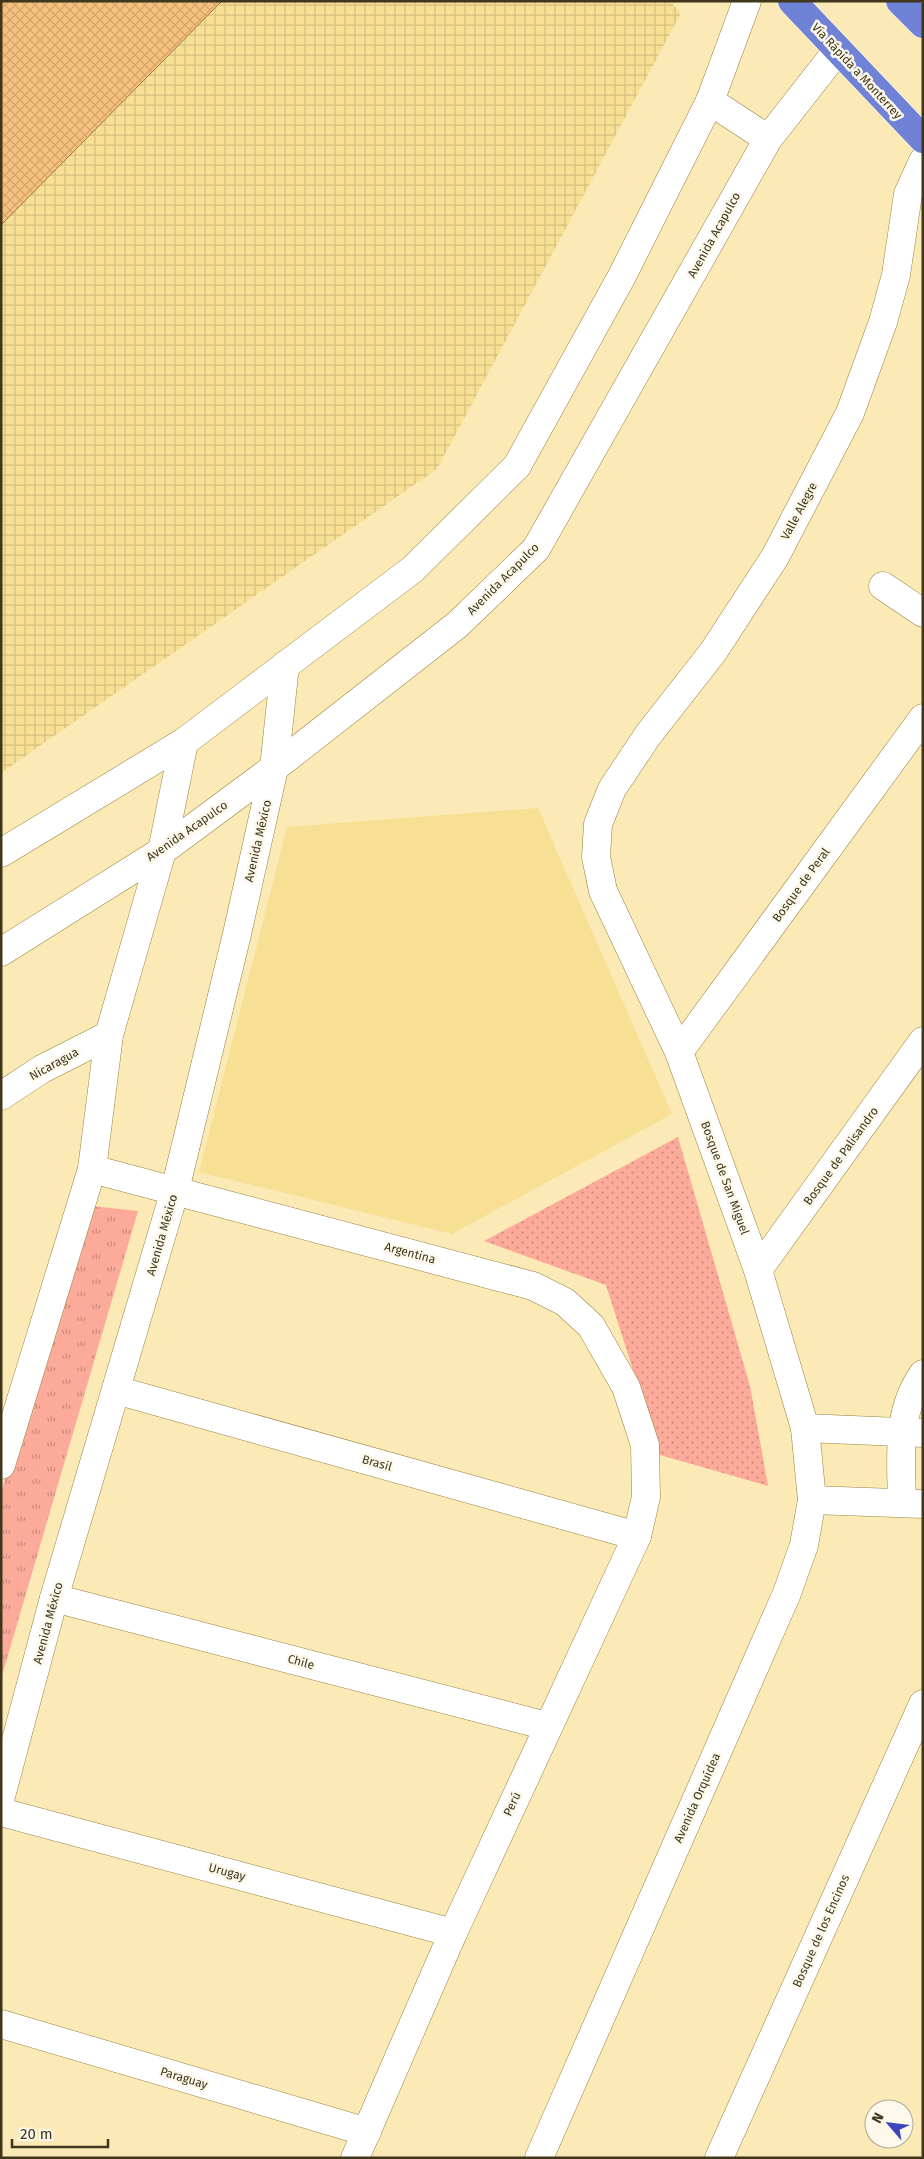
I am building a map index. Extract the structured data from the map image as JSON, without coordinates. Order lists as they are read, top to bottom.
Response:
{
  "streets": {
    "highway": ["Vía Rápida a Monterrey"],
    "street": [
      "Avenida Acapulco",
      "Valle Alegre",
      "Avenida México",
      "Bosque de Peral",
      "Nicaragua",
      "Bosque de Palisandro",
      "Bosque de San Miguel",
      "Argentina",
      "Brasil",
      "Chile",
      "Avenida Orquídea",
      "Perú",
      "Urugay",
      "Bosque de los Encinos",
      "Paraguay"
    ]
  },
  "crossings": [
    ["Vía Rápida a Monterrey", "Avenida Acapulco"],
    ["Avenida Acapulco", "Avenida México"],
    ["Valle Alegre", "Bosque de San Miguel"],
    ["Avenida México", "Argentina"],
    ["Avenida México", "Brasil"],
    ["Avenida México", "Chile"],
    ["Bosque de Peral", "Bosque de San Miguel"],
    ["Bosque de Palisandro", "Bosque de San Miguel"],
    ["Bosque de San Miguel", "Avenida Orquídea"],
    ["Argentina", "Perú"],
    ["Brasil", "Perú"],
    ["Chile", "Perú"],
    ["Perú", "Urugay"],
    ["Perú", "Paraguay"]
  ],
  "scale_bar": "20 m",
  "north": "top left"
}
